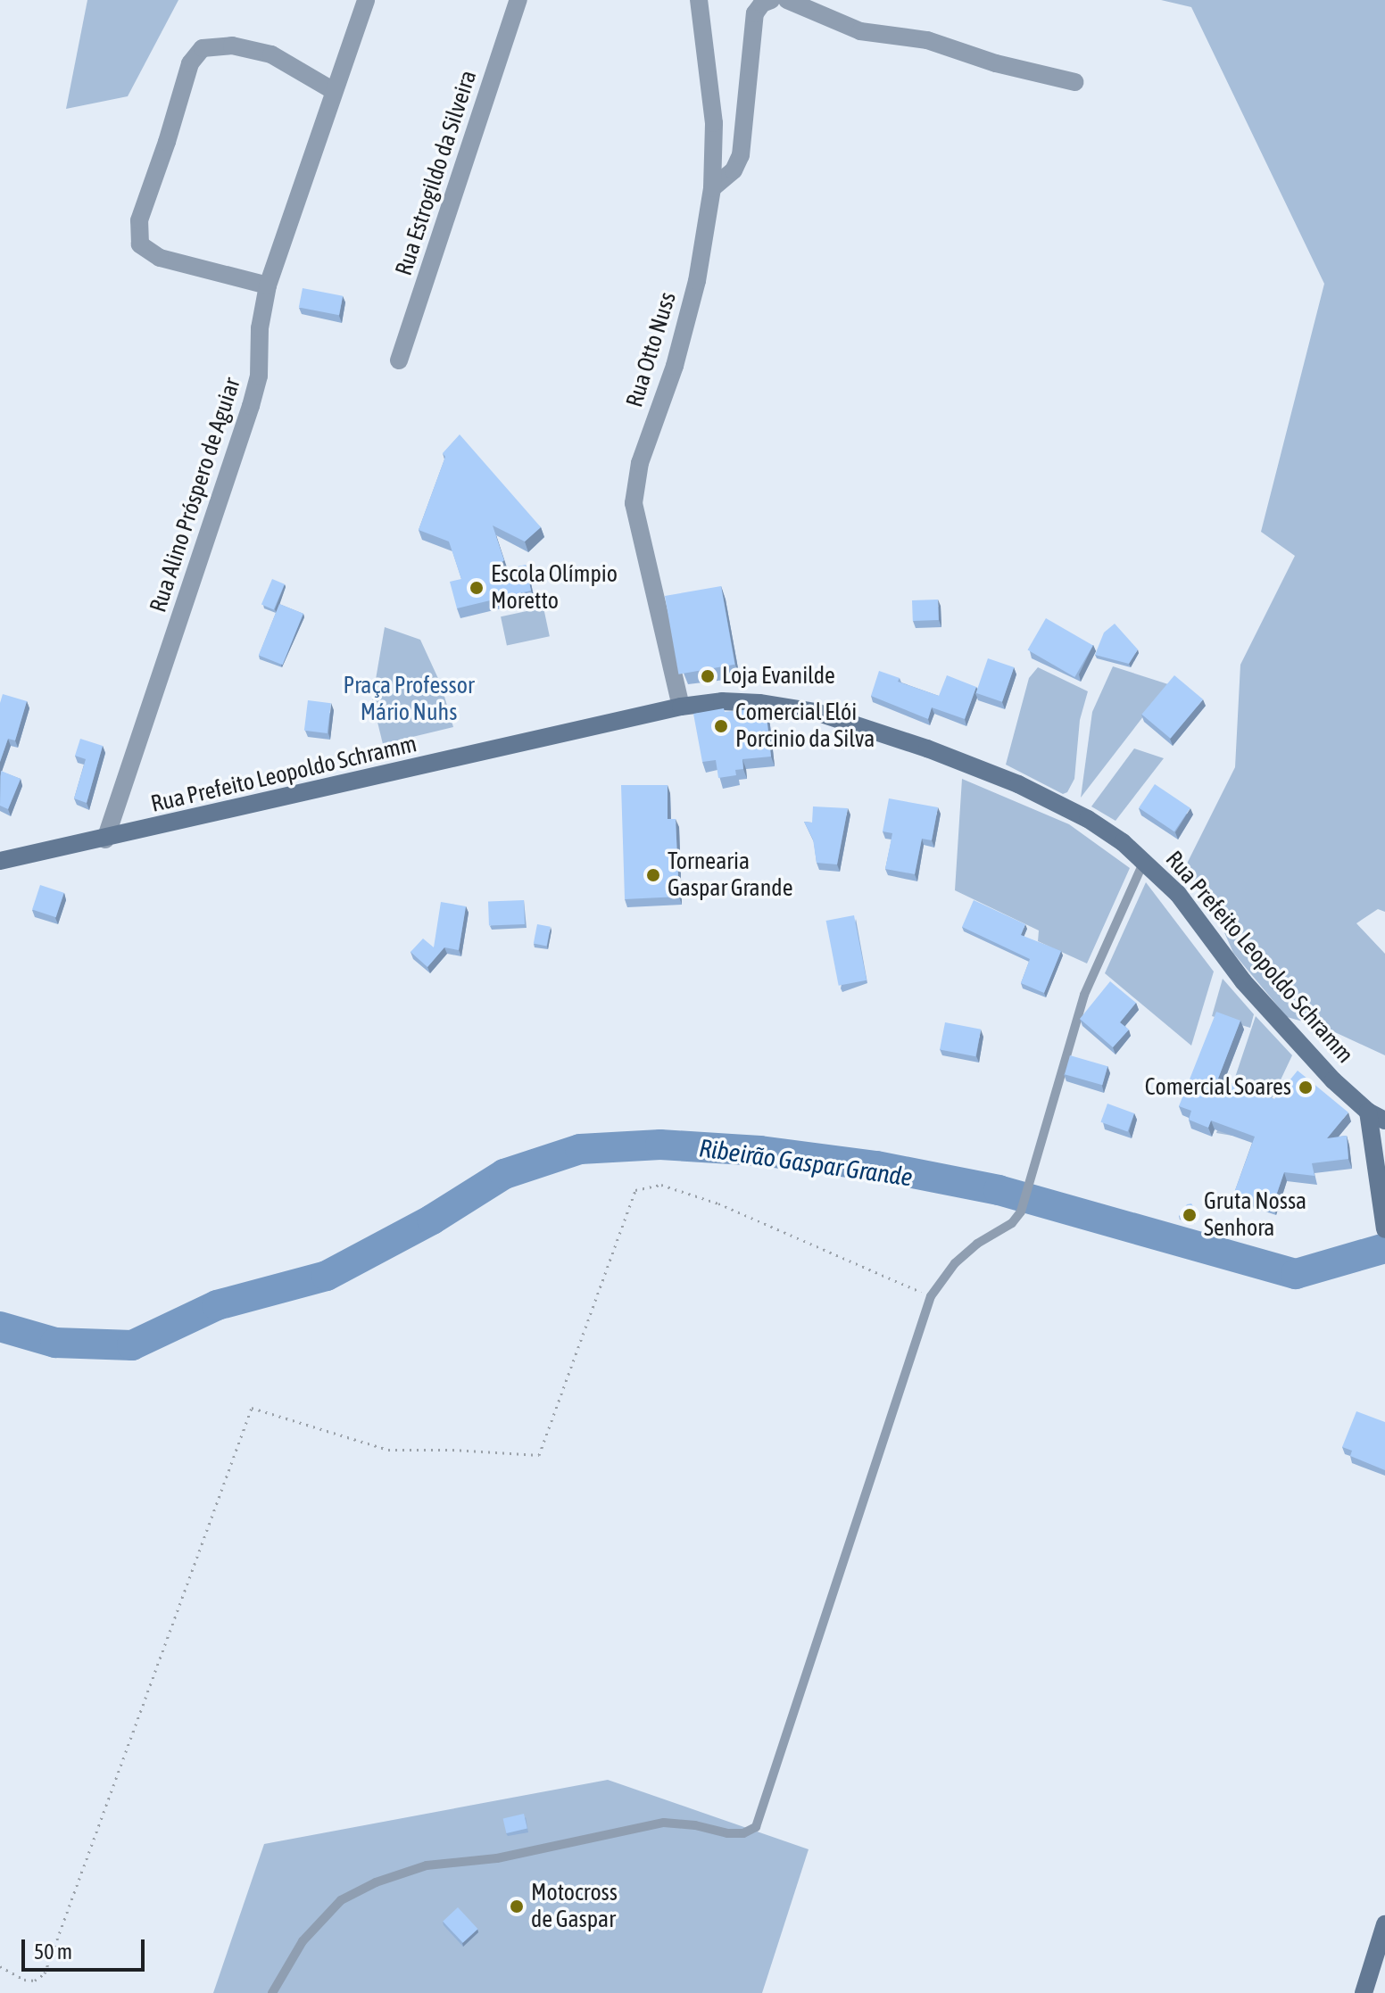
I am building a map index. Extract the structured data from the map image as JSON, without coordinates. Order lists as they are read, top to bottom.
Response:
{
  "streets": {
    "street": [
      "Rua Estrogildo da Silveira",
      "Rua Otto Nuss",
      "Rua Alino Próspero de Aguiar",
      "Rua Prefeito Leopoldo Schramm"
    ]
  },
  "crossings": [
    ["Rua Otto Nuss", "Rua Prefeito Leopoldo Schramm"],
    ["Rua Alino Próspero de Aguiar", "Rua Prefeito Leopoldo Schramm"]
  ],
  "water": ["Ribeirão Gaspar Grande"],
  "parks": ["Praça Professor Mário Nuhs"],
  "places": [
    "Escola Olímpio Moretto",
    "Loja Evanilde",
    "Comercial Elói Porcinio da Silva",
    "Tornearia Gaspar Grande",
    "Comercial Soares",
    "Gruta Nossa Senhora",
    "Motocross de Gaspar"
  ],
  "scale_bar": "50 m"
}
